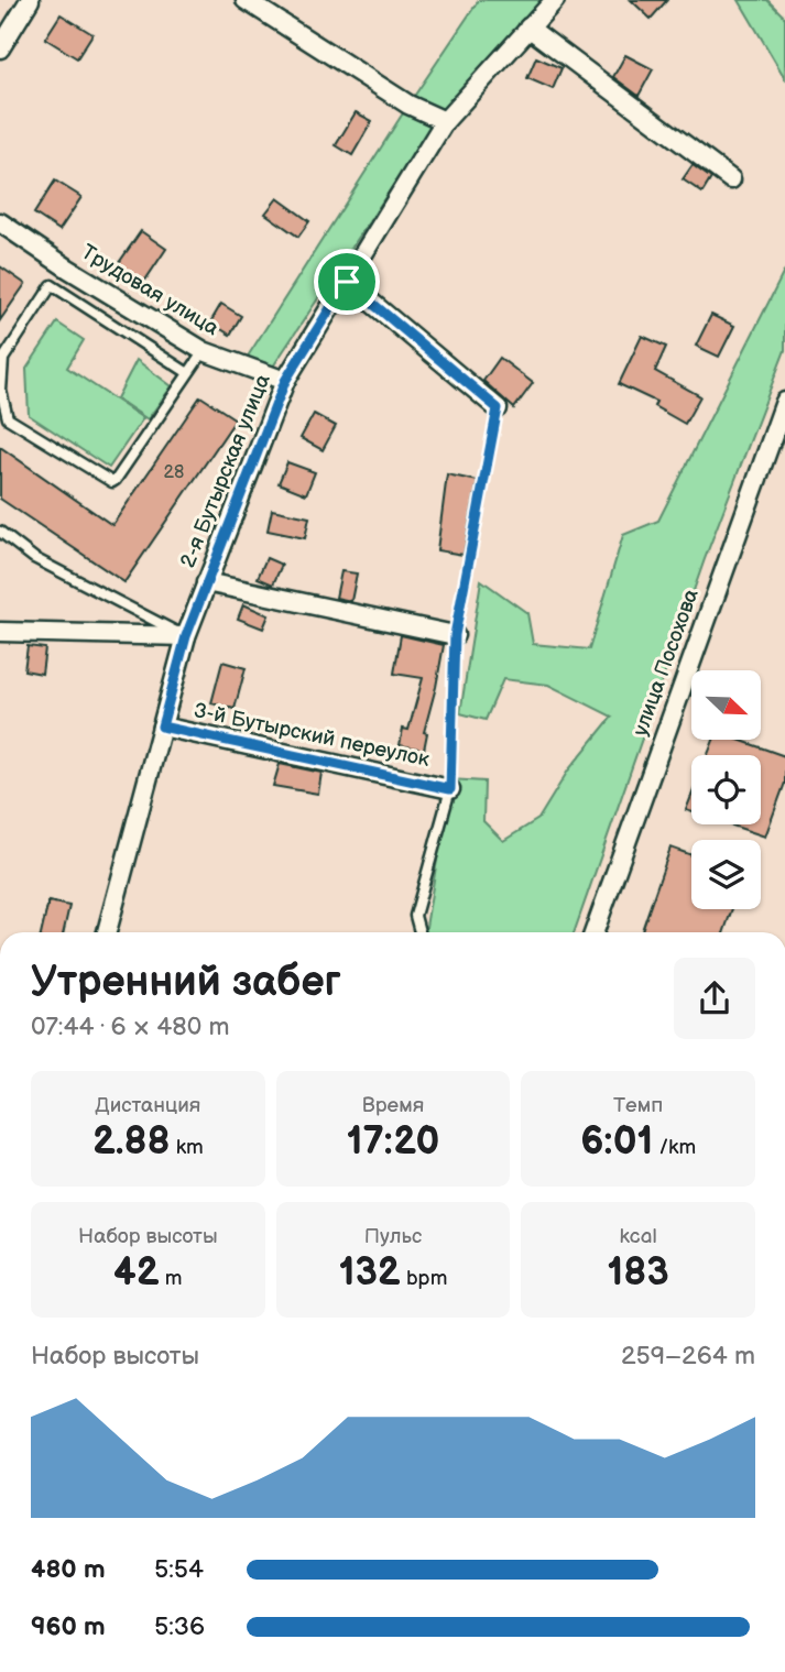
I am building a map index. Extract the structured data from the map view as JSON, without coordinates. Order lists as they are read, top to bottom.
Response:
{
  "streets": {
    "street": [
      "Трудовая улица",
      "2-я Бутырская улица",
      "улица Посохова",
      "3-й Бутырский переулок"
    ]
  },
  "crossings": [
    ["Трудовая улица", "2-я Бутырская улица"],
    ["2-я Бутырская улица", "3-й Бутырский переулок"]
  ],
  "house_numbers": ["28"],
  "north": "bottom right",
  "page": {
    "heading": ["Утренний забег", "07:44 · 6 × 480 m"],
    "stats": [
      ["Дистанция", "2.88 km"],
      ["Время", "17:20"],
      ["Темп", "6:01 /km"],
      ["Набор высоты", "42 m"],
      ["Пульс", "132 bpm"],
      ["kcal", "183"]
    ],
    "chart": ["Набор высоты", "259–264 m"],
    "list": [
      {
        "name": "480 m",
        "note": "5:54"
      },
      {
        "name": "960 m",
        "note": "5:36"
      }
    ]
  }
}
